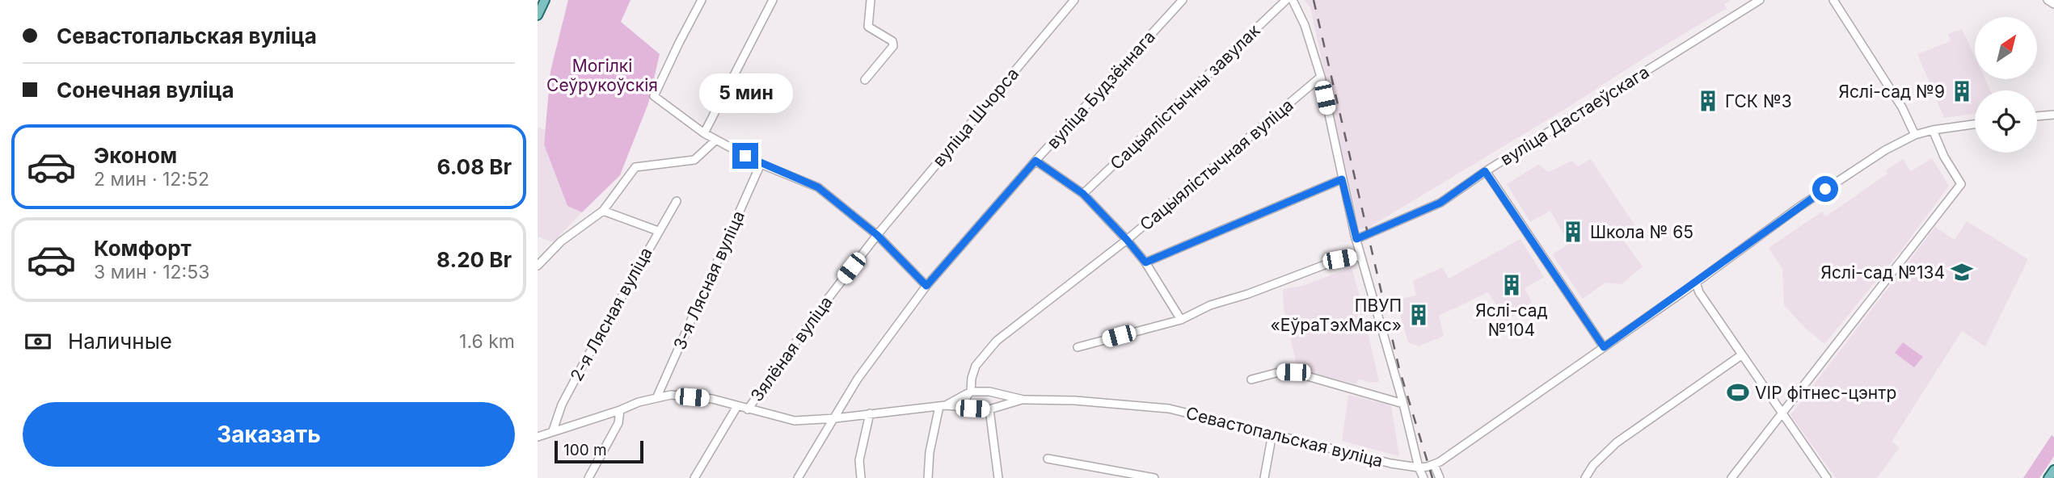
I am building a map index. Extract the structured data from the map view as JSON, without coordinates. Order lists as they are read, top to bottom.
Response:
{
  "streets": {
    "street": [
      "вуліца Будзённага",
      "Сацыялістычны завулак",
      "вуліца Дастаеўскага",
      "вуліца Шчорса",
      "Сацыялістычная вуліца",
      "3-я Лясная вуліца",
      "2-я Лясная вуліца",
      "Зялёная вуліца",
      "Севастопальская вуліца"
    ]
  },
  "crossings": [
    ["вуліца Будзённага", "Севастопальская вуліца"],
    ["вуліца Шчорса", "Зялёная вуліца"],
    ["Сацыялістычная вуліца", "Севастопальская вуліца"],
    ["3-я Лясная вуліца", "Севастопальская вуліца"],
    ["2-я Лясная вуліца", "Севастопальская вуліца"],
    ["Зялёная вуліца", "Севастопальская вуліца"]
  ],
  "parks": ["Могілкі Сеўрукоўскія"],
  "places": {
    "building": [
      "Яслі-сад №9",
      "ГСК №3",
      "Школа № 65",
      "Яслі-сад №104",
      "ПВУП «ЕўраТэхМакс»"
    ],
    "school or university": ["Яслі-сад №134"],
    "sports": ["VIP фітнес-цэнтр"]
  },
  "scale_bar": "100 m",
  "north": "top right",
  "page": {
    "banner": ["Севастопальская вуліца", "Сонечная вуліца"],
    "bubble": "5 мин",
    "list": [
      {
        "name": "Эконом",
        "note": "2 мин · 12:52",
        "value": "6.08 Br"
      },
      {
        "name": "Комфорт",
        "note": "3 мин · 12:53",
        "value": "8.20 Br"
      }
    ],
    "pay": ["Наличные", "1.6 km"],
    "buttons": "Заказать",
    "scale": "100 m"
  }
}
